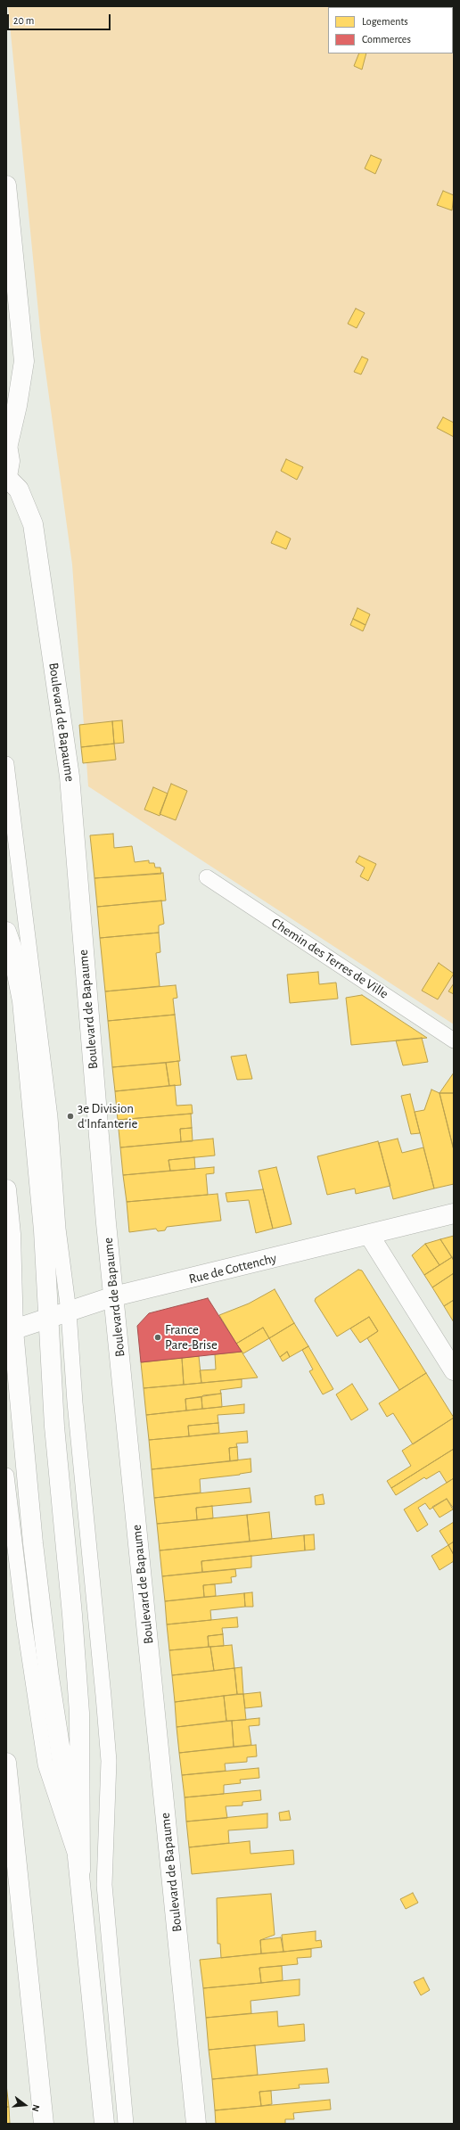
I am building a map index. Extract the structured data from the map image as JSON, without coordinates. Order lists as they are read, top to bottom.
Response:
{
  "streets": {
    "street": ["Boulevard de Bapaume", "Rue de Cottenchy"],
    "lane": ["Chemin des Terres de Ville"]
  },
  "crossings": [
    ["Boulevard de Bapaume", "Rue de Cottenchy"]
  ],
  "places": ["3e Division d'Infanterie", "France Pare-Brise"],
  "legend": ["Logements", "Commerces"],
  "scale_bar": "20 m",
  "north": "right"
}
